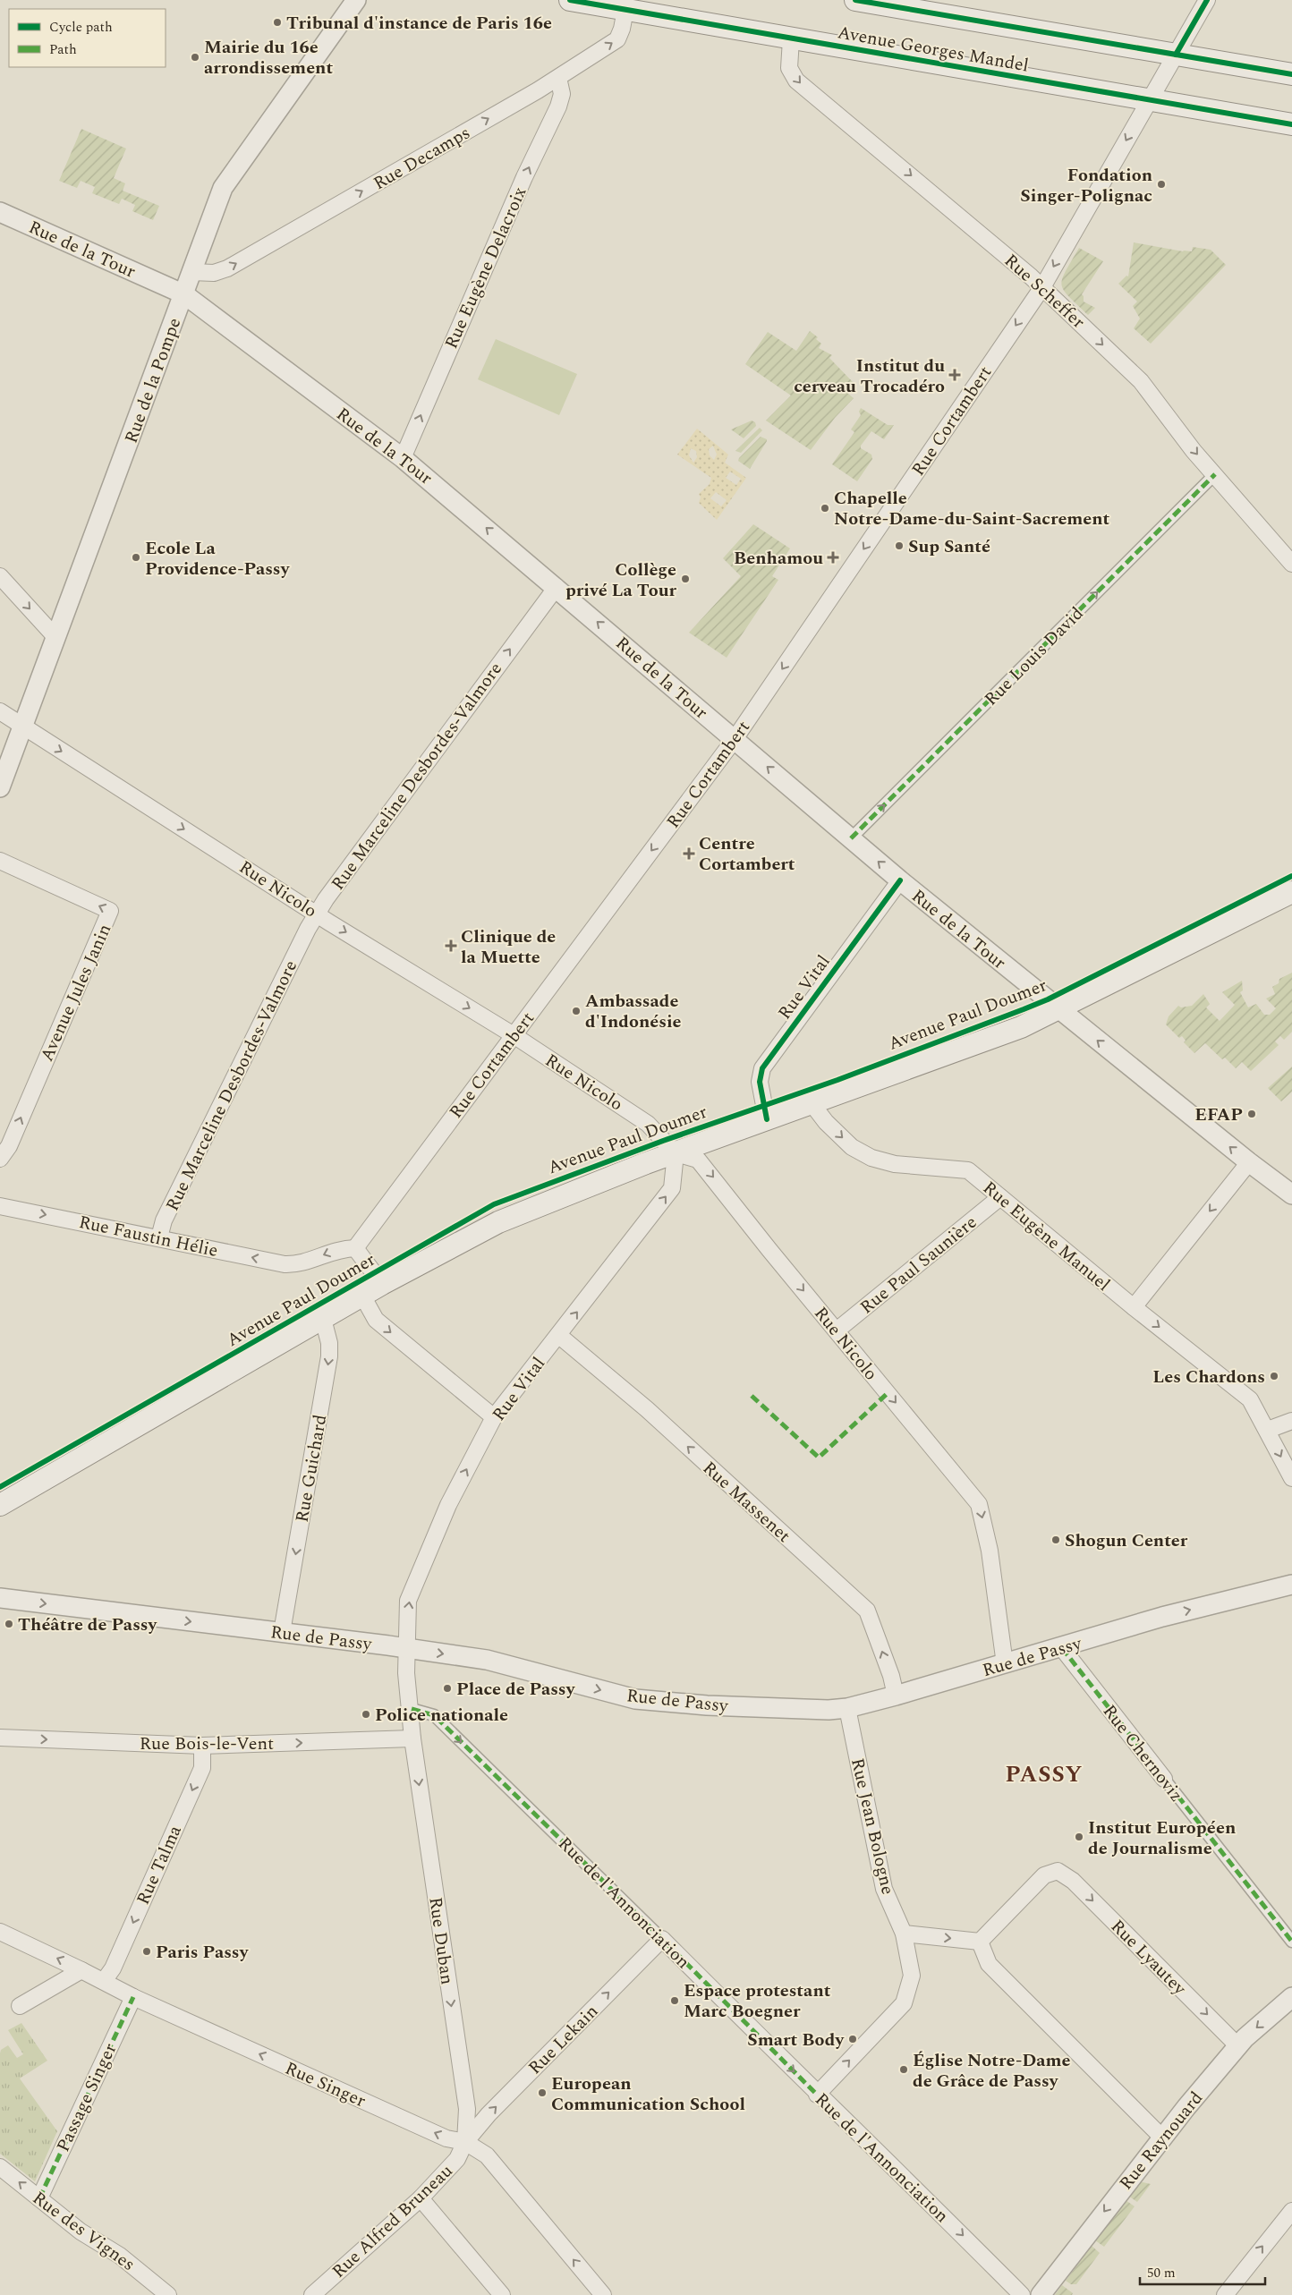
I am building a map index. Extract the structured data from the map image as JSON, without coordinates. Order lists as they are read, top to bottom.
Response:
{
  "streets": {
    "main road": ["Avenue Georges Mandel", "Avenue Paul Doumer"],
    "street": [
      "Rue Decamps",
      "Rue de la Tour",
      "Rue Eugène Delacroix",
      "Rue Scheffer",
      "Rue de la Pompe",
      "Rue Cortambert",
      "Rue Louis David",
      "Rue Marceline Desbordes-Valmore",
      "Rue Nicolo",
      "Rue Vital",
      "Avenue Jules Janin",
      "Rue Faustin Hélie",
      "Rue Eugène Manuel",
      "Rue Paul Saunière",
      "Rue Guichard",
      "Rue Massenet",
      "Rue de Passy",
      "Rue Bois-le-Vent",
      "Rue Chernoviz",
      "Rue Jean Bologne",
      "Rue Talma",
      "Rue de l'Annonciation",
      "Rue Duban",
      "Rue Lyautey",
      "Rue Lekain",
      "Rue Singer",
      "Passage Singer",
      "Rue Raynouard",
      "Rue Alfred Bruneau",
      "Rue des Vignes"
    ]
  },
  "crossings": [
    ["Avenue Georges Mandel", "Rue Decamps"],
    ["Avenue Georges Mandel", "Rue Scheffer"],
    ["Avenue Georges Mandel", "Rue Cortambert"],
    ["Rue Decamps", "Rue Eugène Delacroix"],
    ["Rue Decamps", "Rue de la Pompe"],
    ["Rue de la Tour", "Rue Eugène Delacroix"],
    ["Rue de la Tour", "Rue de la Pompe"],
    ["Rue de la Tour", "Rue Cortambert"],
    ["Rue de la Tour", "Rue Louis David"],
    ["Rue de la Tour", "Rue Marceline Desbordes-Valmore"],
    ["Rue de la Tour", "Rue Vital"],
    ["Rue de la Tour", "Avenue Paul Doumer"],
    ["Rue Scheffer", "Rue Cortambert"],
    ["Rue Scheffer", "Rue Louis David"],
    ["Rue de la Pompe", "Rue Nicolo"],
    ["Rue Cortambert", "Rue Nicolo"],
    ["Rue Cortambert", "Rue Faustin Hélie"],
    ["Rue Marceline Desbordes-Valmore", "Rue Nicolo"],
    ["Rue Marceline Desbordes-Valmore", "Rue Faustin Hélie"],
    ["Rue Nicolo", "Rue Vital"],
    ["Rue Nicolo", "Avenue Paul Doumer"],
    ["Rue Nicolo", "Rue Paul Saunière"],
    ["Rue Nicolo", "Rue de Passy"],
    ["Rue Vital", "Avenue Paul Doumer"],
    ["Rue Vital", "Rue Massenet"],
    ["Rue Vital", "Rue de Passy"],
    ["Avenue Paul Doumer", "Rue Eugène Manuel"],
    ["Avenue Paul Doumer", "Rue Guichard"],
    ["Rue Eugène Manuel", "Rue Paul Saunière"],
    ["Rue Guichard", "Rue de Passy"],
    ["Rue Massenet", "Rue de Passy"],
    ["Rue de Passy", "Rue Chernoviz"],
    ["Rue de Passy", "Rue Jean Bologne"],
    ["Rue Bois-le-Vent", "Rue Talma"],
    ["Rue Bois-le-Vent", "Rue Duban"],
    ["Rue Jean Bologne", "Rue de l'Annonciation"],
    ["Rue Talma", "Rue Singer"],
    ["Rue de l'Annonciation", "Rue Lekain"],
    ["Rue Duban", "Rue Lekain"],
    ["Rue Duban", "Rue Singer"],
    ["Rue Duban", "Rue Alfred Bruneau"],
    ["Rue Lyautey", "Rue Raynouard"],
    ["Rue Lekain", "Rue Singer"],
    ["Rue Lekain", "Rue Alfred Bruneau"],
    ["Rue Singer", "Passage Singer"],
    ["Rue Singer", "Rue Alfred Bruneau"],
    ["Passage Singer", "Rue des Vignes"]
  ],
  "one_way": [
    "Rue Decamps",
    "Rue de la Tour",
    "Rue Eugène Delacroix",
    "Rue Scheffer",
    "Rue Cortambert",
    "Rue Louis David",
    "Rue Marceline Desbordes-Valmore",
    "Rue Nicolo",
    "Rue Vital",
    "Rue Eugène Manuel",
    "Rue Guichard",
    "Rue Massenet",
    "Rue de Passy",
    "Rue Bois-le-Vent",
    "Rue Jean Bologne",
    "Rue Talma",
    "Rue de l'Annonciation",
    "Rue Duban",
    "Rue Lekain",
    "Rue Singer"
  ],
  "districts": ["PASSY"],
  "places": {
    "other": [
      "Tribunal d'instance de Paris 16e",
      "Mairie du 16e arrondissement",
      "Fondation Singer-Polignac",
      "Chapelle Notre-Dame-du-Saint-Sacrement",
      "Sup Santé",
      "Ecole La Providence-Passy",
      "Collège privé La Tour",
      "Ambassade d'Indonésie",
      "EFAP",
      "Les Chardons",
      "Shogun Center",
      "Théâtre de Passy",
      "Place de Passy",
      "Police nationale",
      "Institut Européen de Journalisme",
      "Paris Passy",
      "Espace protestant Marc Boegner",
      "Smart Body",
      "Église Notre-Dame de Grâce de Passy",
      "European Communication School"
    ],
    "health": [
      "Institut du cerveau Trocadéro",
      "Benhamou",
      "Centre Cortambert",
      "Clinique de la Muette"
    ]
  },
  "legend": ["Cycle path", "Path"],
  "scale_bar": "50 m"
}
